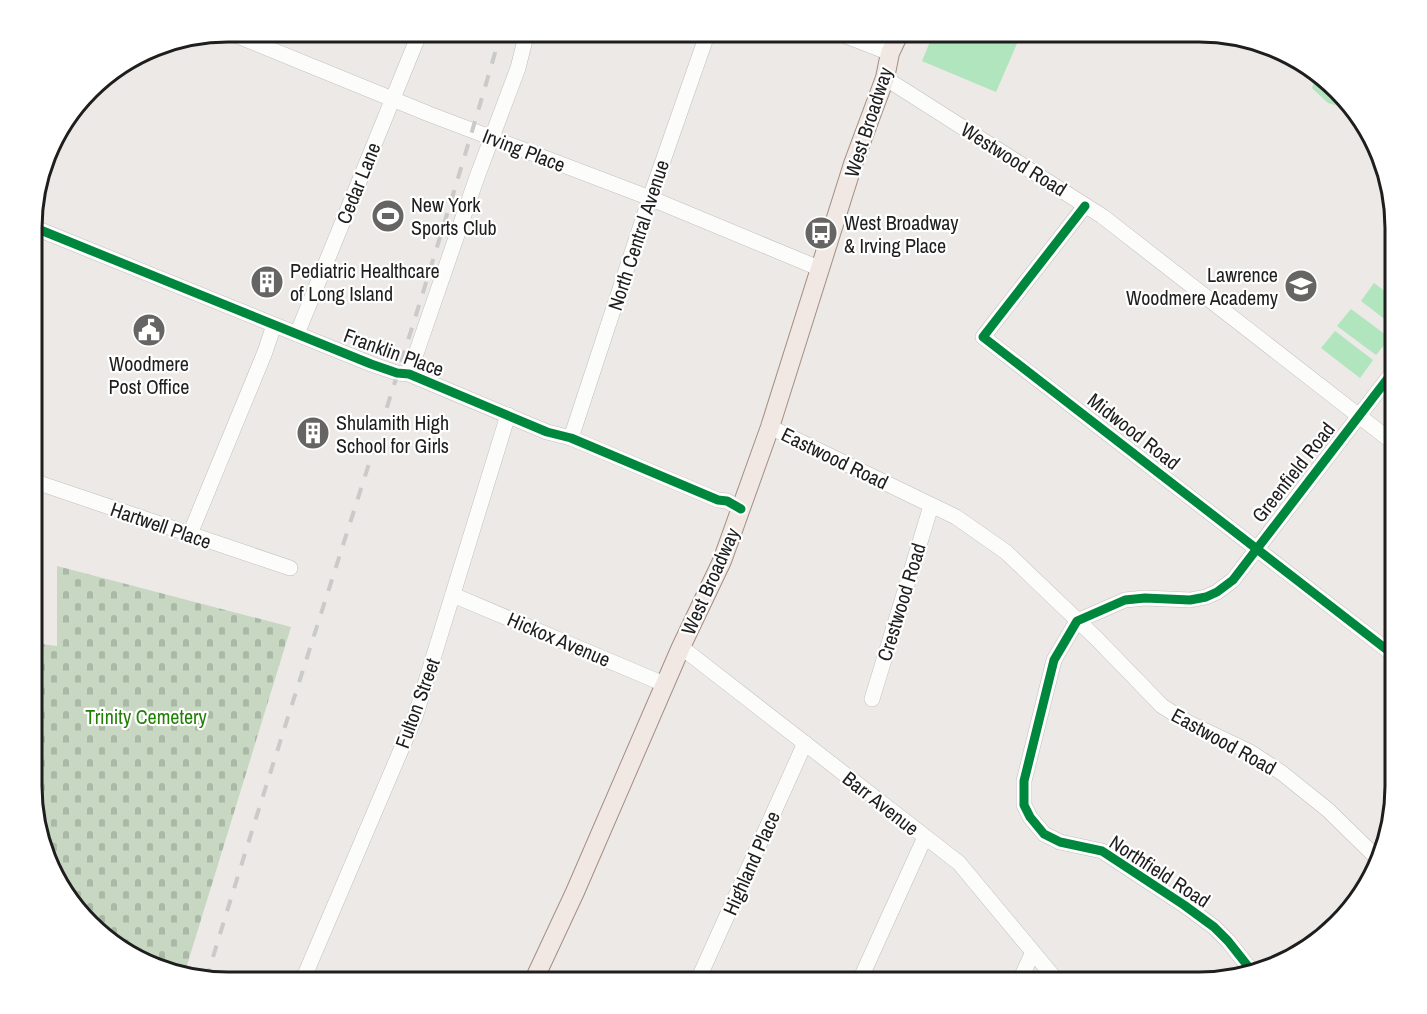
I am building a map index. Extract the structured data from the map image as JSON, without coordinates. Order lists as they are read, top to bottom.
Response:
{
  "streets": {
    "main road": ["West Broadway"],
    "street": [
      "Irving Place",
      "Westwood Road",
      "Cedar Lane",
      "North Central Avenue",
      "Franklin Place",
      "Midwood Road",
      "Eastwood Road",
      "Greenfield Road",
      "Hartwell Place",
      "Crestwood Road",
      "Hickox Avenue",
      "Fulton Street",
      "Barr Avenue",
      "Highland Place",
      "Northfield Road"
    ]
  },
  "crossings": [
    ["West Broadway", "Irving Place"],
    ["West Broadway", "Westwood Road"],
    ["West Broadway", "Franklin Place"],
    ["West Broadway", "Eastwood Road"],
    ["West Broadway", "Hickox Avenue"],
    ["West Broadway", "Barr Avenue"],
    ["Irving Place", "Cedar Lane"],
    ["Irving Place", "North Central Avenue"],
    ["Westwood Road", "Midwood Road"],
    ["Westwood Road", "Greenfield Road"],
    ["Cedar Lane", "Franklin Place"],
    ["North Central Avenue", "Franklin Place"],
    ["Franklin Place", "Fulton Street"],
    ["Midwood Road", "Greenfield Road"],
    ["Eastwood Road", "Greenfield Road"],
    ["Eastwood Road", "Crestwood Road"],
    ["Eastwood Road", "Northfield Road"],
    ["Greenfield Road", "Northfield Road"],
    ["Hickox Avenue", "Fulton Street"],
    ["Barr Avenue", "Highland Place"]
  ],
  "parks": ["Trinity Cemetery"],
  "places": {
    "sports": ["New York Sports Club"],
    "bus stop": ["West Broadway & Irving Place"],
    "building": ["Pediatric Healthcare of Long Island", "Shulamith High School for Girls"],
    "school or university": ["Lawrence Woodmere Academy"],
    "public building": ["Woodmere Post Office"]
  }
}
